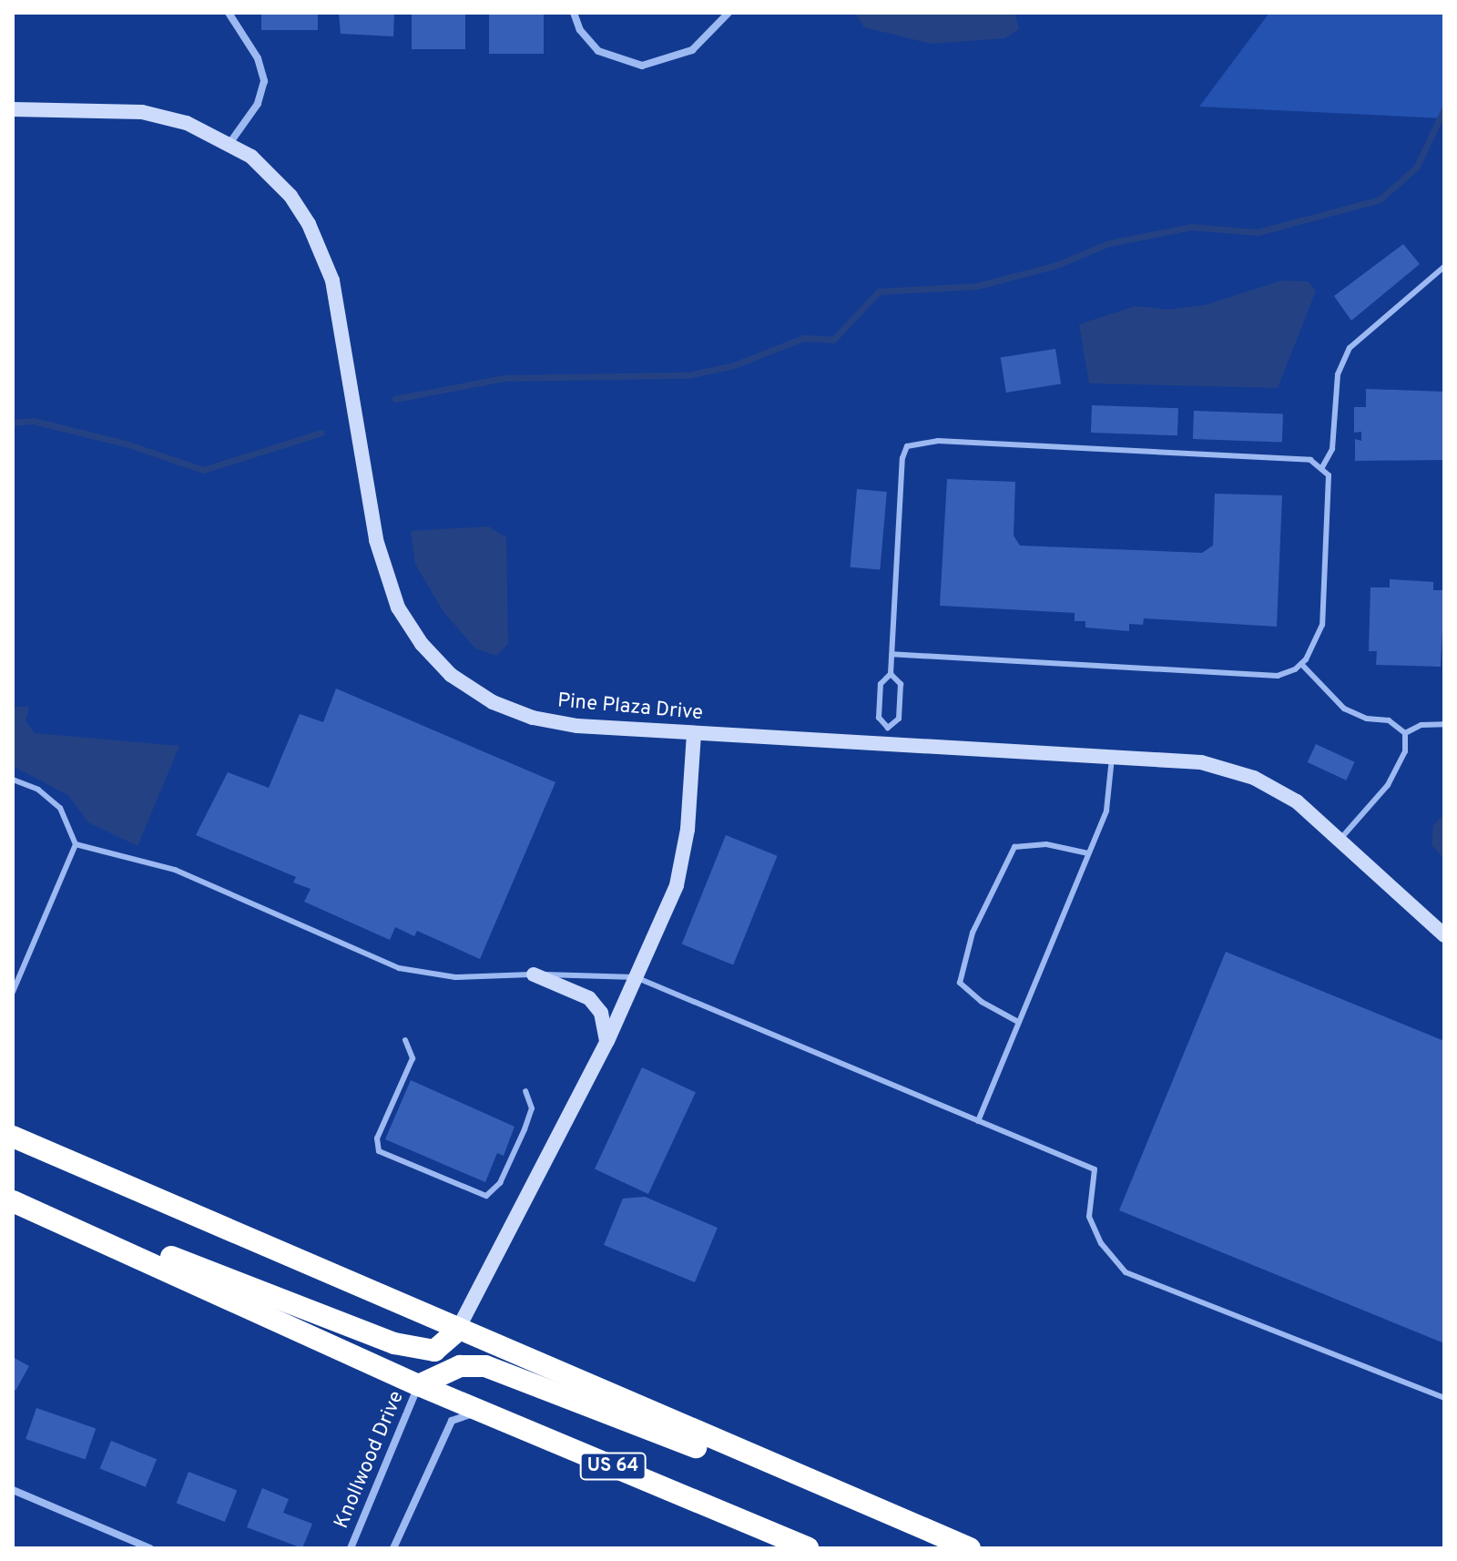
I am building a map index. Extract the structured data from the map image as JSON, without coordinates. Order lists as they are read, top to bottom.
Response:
{
  "streets": {
    "highway": ["US 64"],
    "street": ["Pine Plaza Drive", "Knollwood Drive"]
  },
  "crossings": [
    ["Knollwood Drive", "US 64"]
  ]
}
